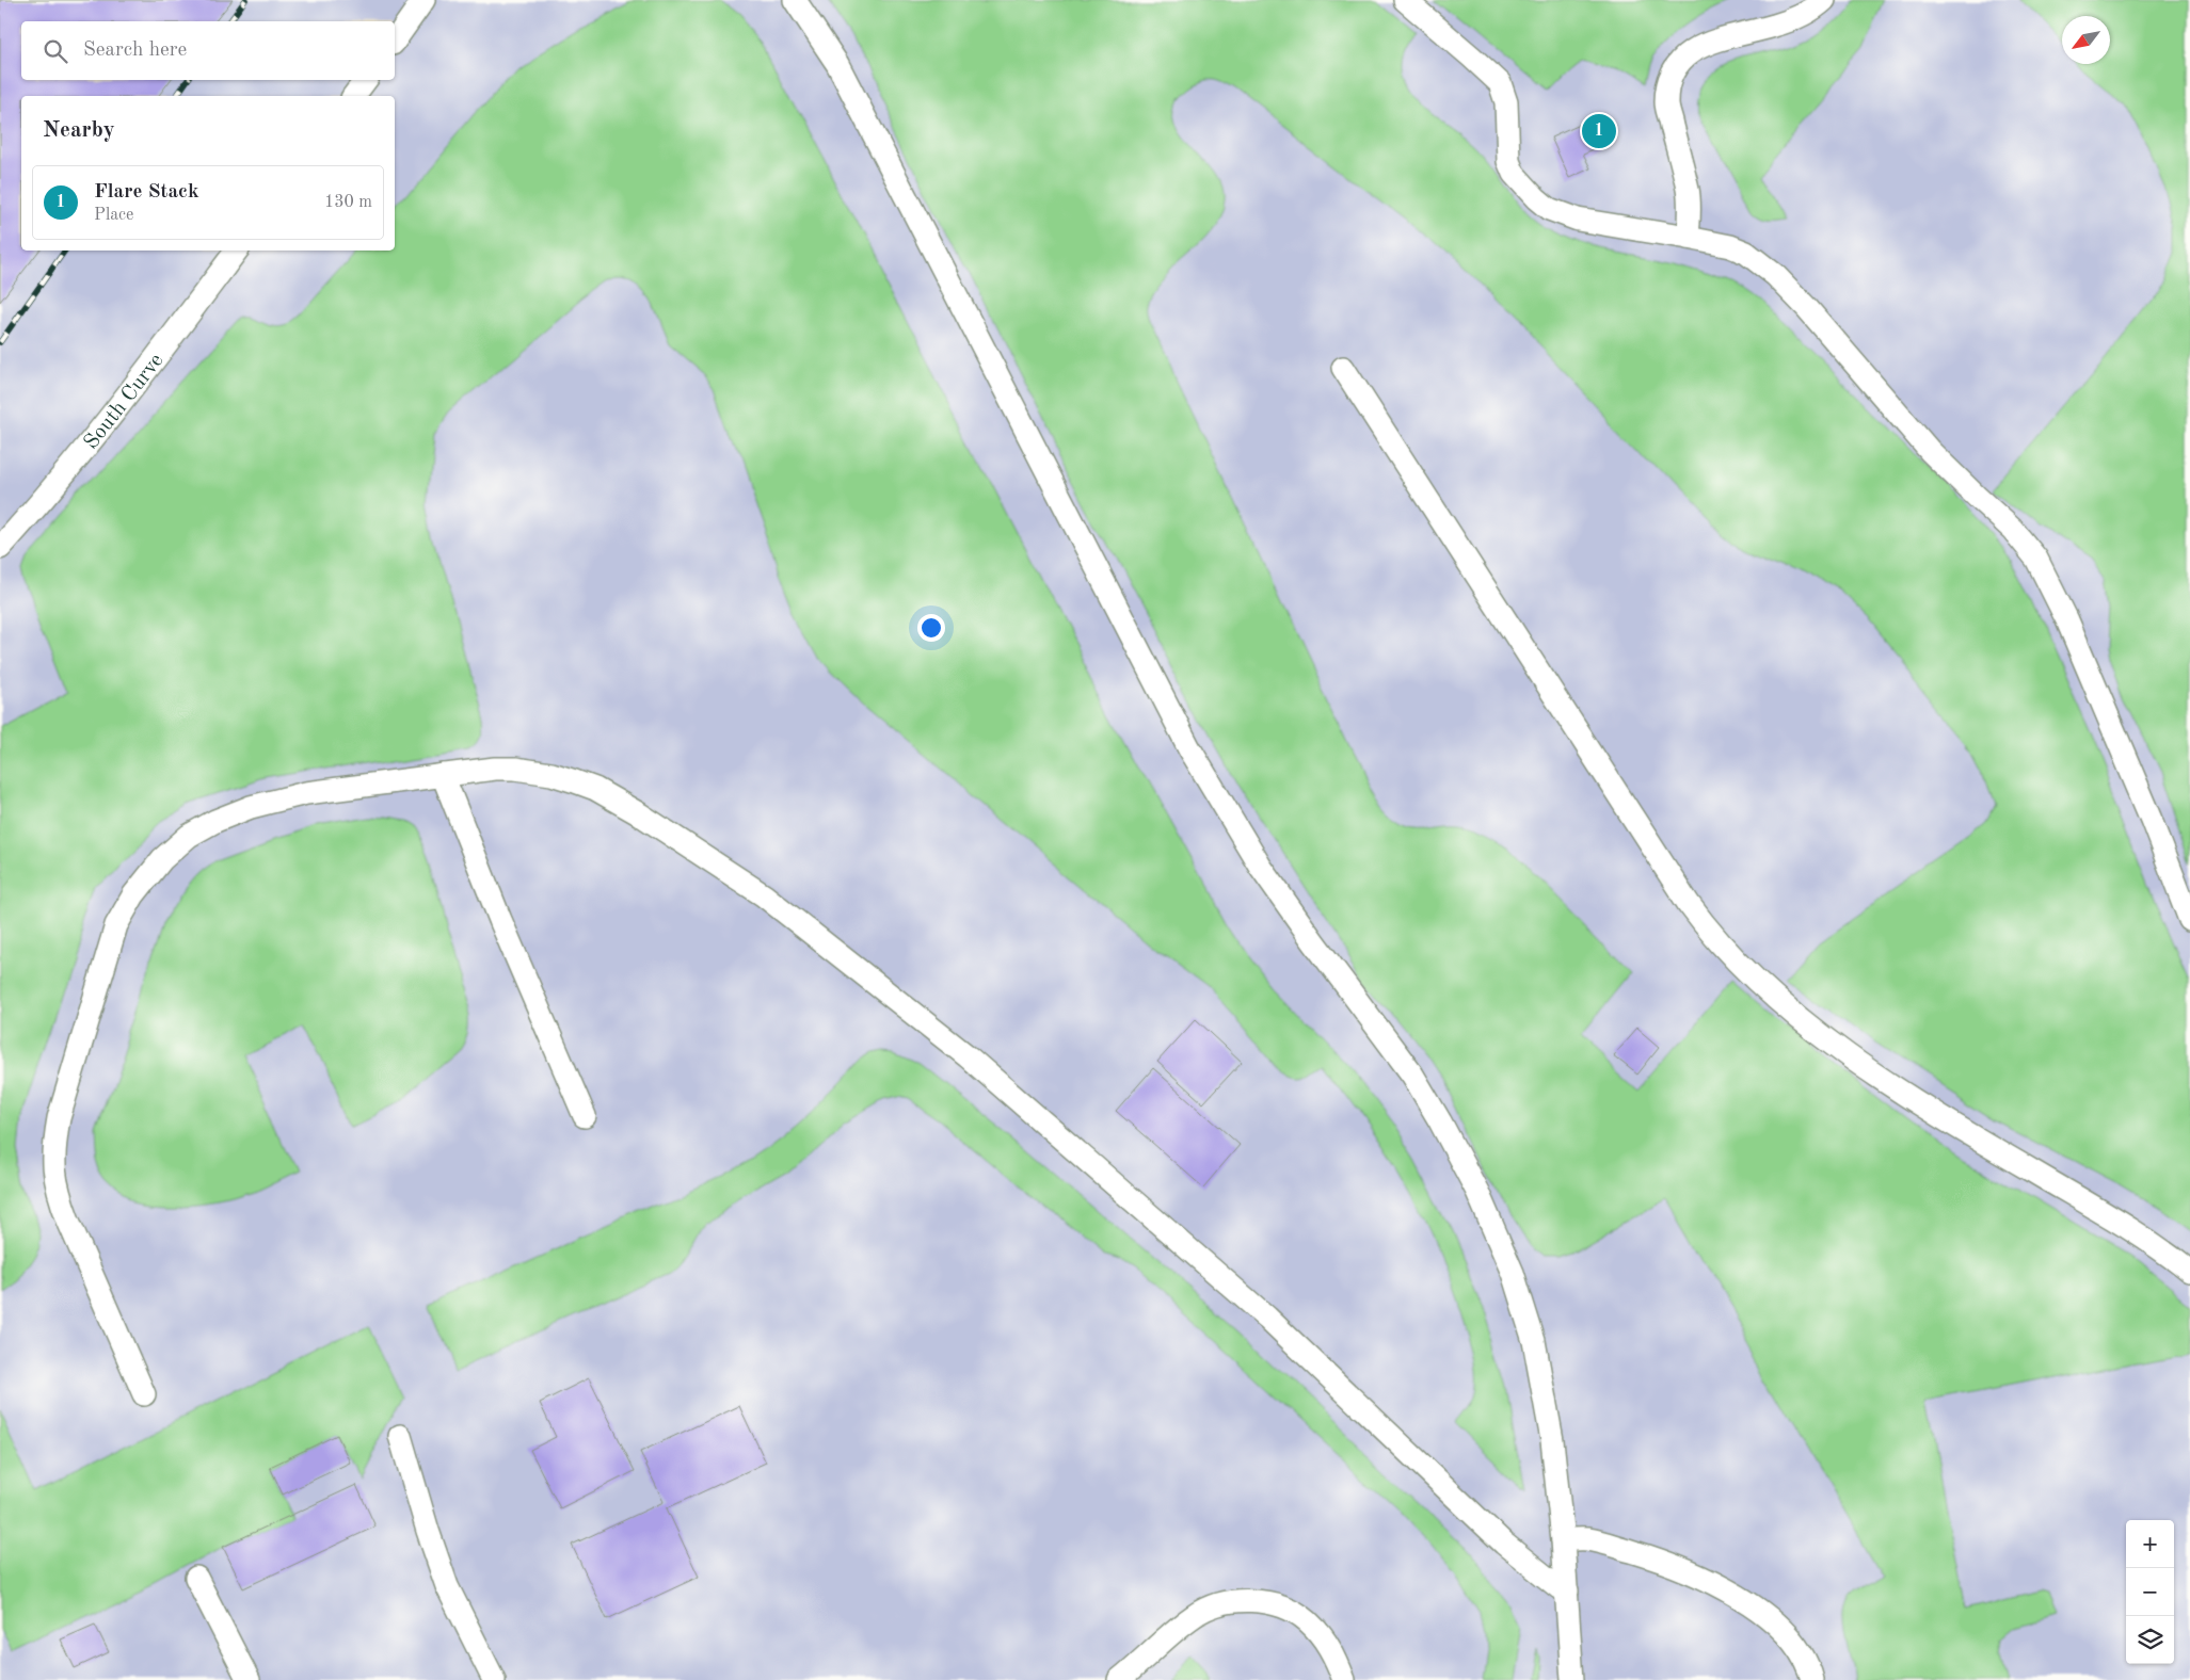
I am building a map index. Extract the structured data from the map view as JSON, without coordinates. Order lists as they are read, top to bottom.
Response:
{
  "streets": {
    "lane": ["South Curve"]
  },
  "north": "bottom left",
  "page": {
    "search": "Search here",
    "heading": "Nearby",
    "pins": "1",
    "list": [
      {
        "mark": "1",
        "name": "Flare Stack",
        "note": "Place",
        "value": "130 m"
      }
    ],
    "map_buttons": ["+", "−"]
  }
}
